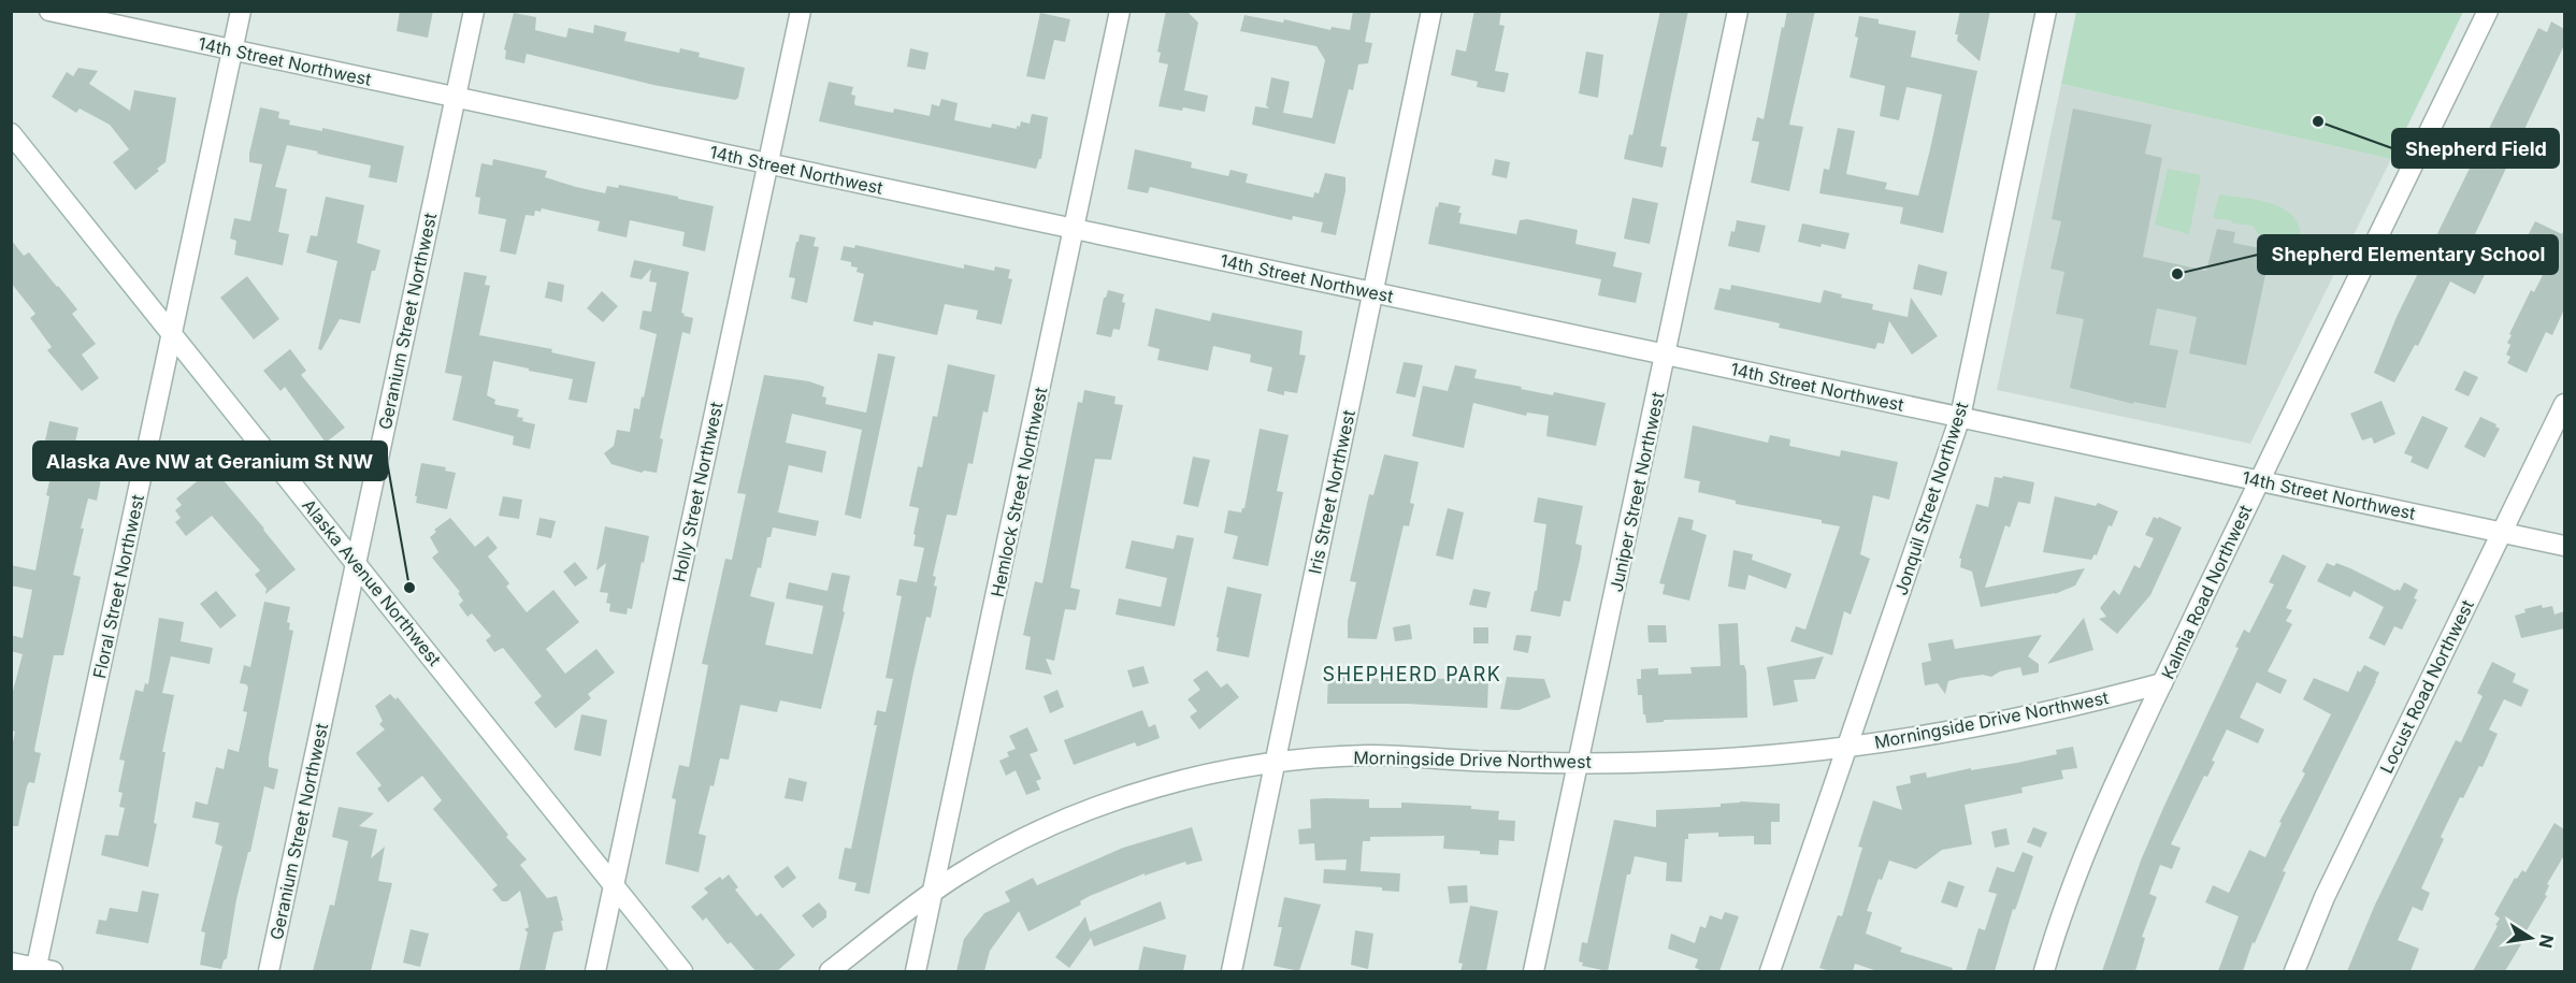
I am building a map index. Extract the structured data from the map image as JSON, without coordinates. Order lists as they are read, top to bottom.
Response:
{
  "streets": {
    "street": [
      "14th Street Northwest",
      "Geranium Street Northwest",
      "Holly Street Northwest",
      "Hemlock Street Northwest",
      "Iris Street Northwest",
      "Juniper Street Northwest",
      "Jonquil Street Northwest",
      "Alaska Avenue Northwest",
      "Floral Street Northwest",
      "Kalmia Road Northwest",
      "Locust Road Northwest",
      "Morningside Drive Northwest"
    ]
  },
  "crossings": [
    ["14th Street Northwest", "Geranium Street Northwest"],
    ["14th Street Northwest", "Holly Street Northwest"],
    ["14th Street Northwest", "Hemlock Street Northwest"],
    ["14th Street Northwest", "Iris Street Northwest"],
    ["14th Street Northwest", "Juniper Street Northwest"],
    ["14th Street Northwest", "Jonquil Street Northwest"],
    ["14th Street Northwest", "Floral Street Northwest"],
    ["14th Street Northwest", "Kalmia Road Northwest"],
    ["14th Street Northwest", "Locust Road Northwest"],
    ["Geranium Street Northwest", "Alaska Avenue Northwest"],
    ["Holly Street Northwest", "Alaska Avenue Northwest"],
    ["Hemlock Street Northwest", "Morningside Drive Northwest"],
    ["Iris Street Northwest", "Morningside Drive Northwest"],
    ["Juniper Street Northwest", "Morningside Drive Northwest"],
    ["Jonquil Street Northwest", "Morningside Drive Northwest"],
    ["Alaska Avenue Northwest", "Floral Street Northwest"],
    ["Kalmia Road Northwest", "Morningside Drive Northwest"]
  ],
  "districts": ["SHEPHERD PARK"],
  "places": ["Shepherd Field", "Shepherd Elementary School", "Alaska Ave NW at Geranium St NW"],
  "north": "right"
}
